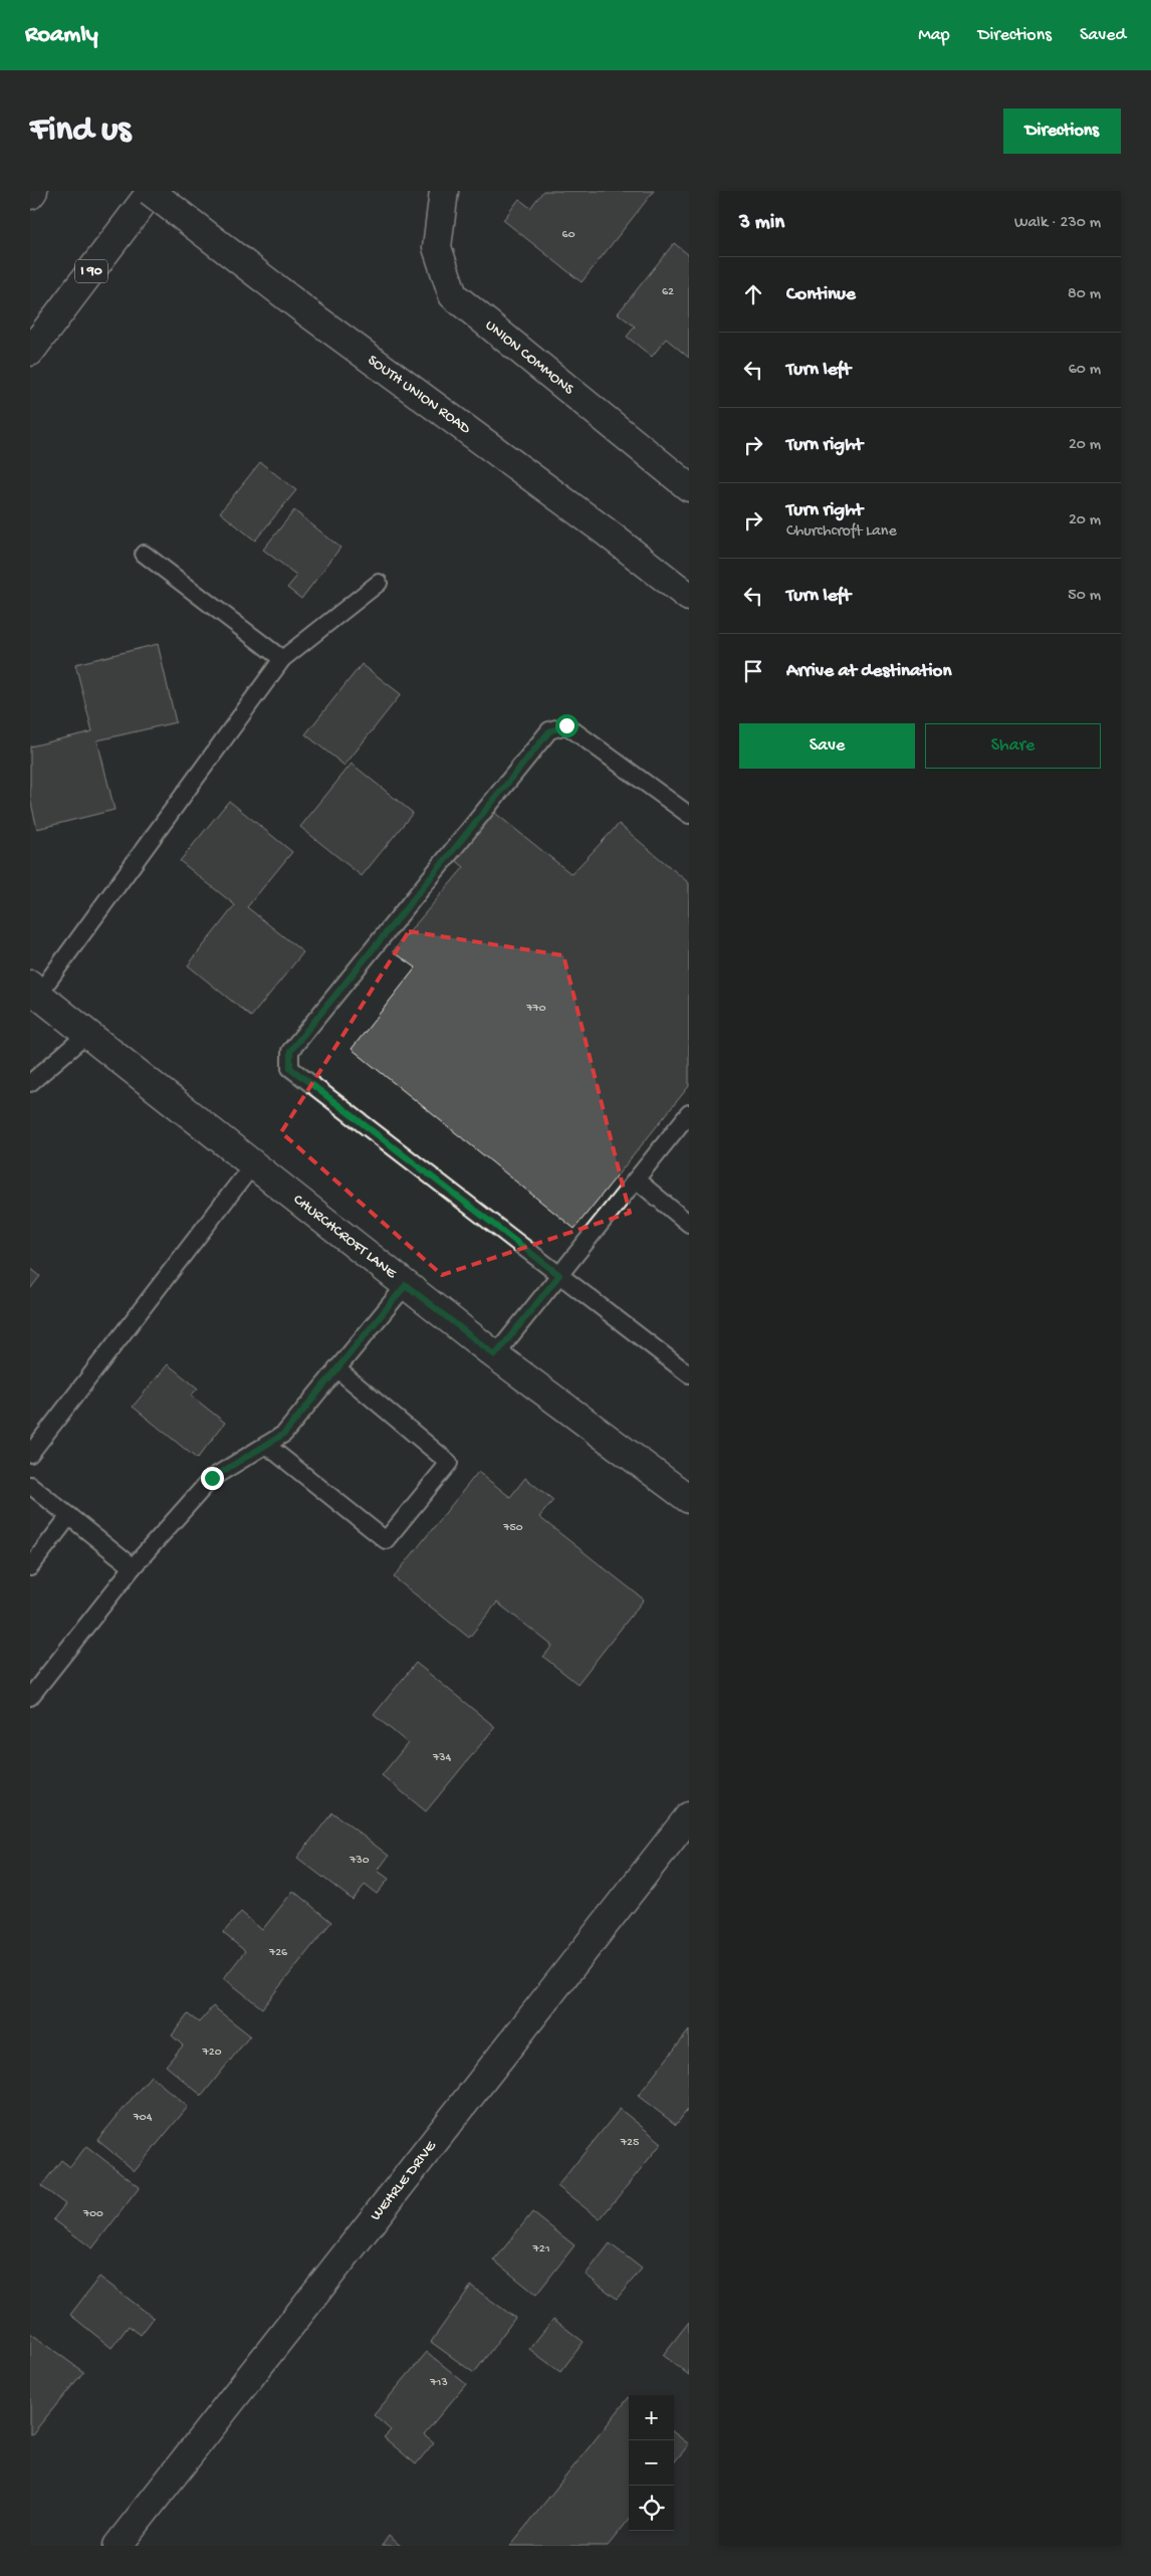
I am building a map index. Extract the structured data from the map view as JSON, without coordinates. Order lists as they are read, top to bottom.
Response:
{
  "streets": {
    "main road": [
      "I 90",
      "UNION COMMONS",
      "SOUTH UNION ROAD",
      "CHURCHCROFT LANE",
      "WEHRLE DRIVE"
    ]
  },
  "crossings": [
    ["I 90", "SOUTH UNION ROAD"]
  ],
  "house_numbers": [
    "60",
    "62",
    "770",
    "750",
    "734",
    "730",
    "726",
    "720",
    "704",
    "725",
    "700",
    "721",
    "713"
  ],
  "page": {
    "header": "Roamly",
    "nav": ["Map", "Directions", "Saved"],
    "buttons": [
      "Directions",
      ["Save", "Share"]
    ],
    "title": "Find us",
    "heading": ["3 min", "Walk · 230 m"],
    "list": [
      ["Continue", "80 m"],
      ["Turn left", "60 m"],
      ["Turn right", "20 m"],
      ["Turn right", "Churchcroft Lane", "20 m"],
      ["Turn left", "50 m"],
      "Arrive at destination"
    ],
    "map_buttons": ["+", "−"]
  }
}
